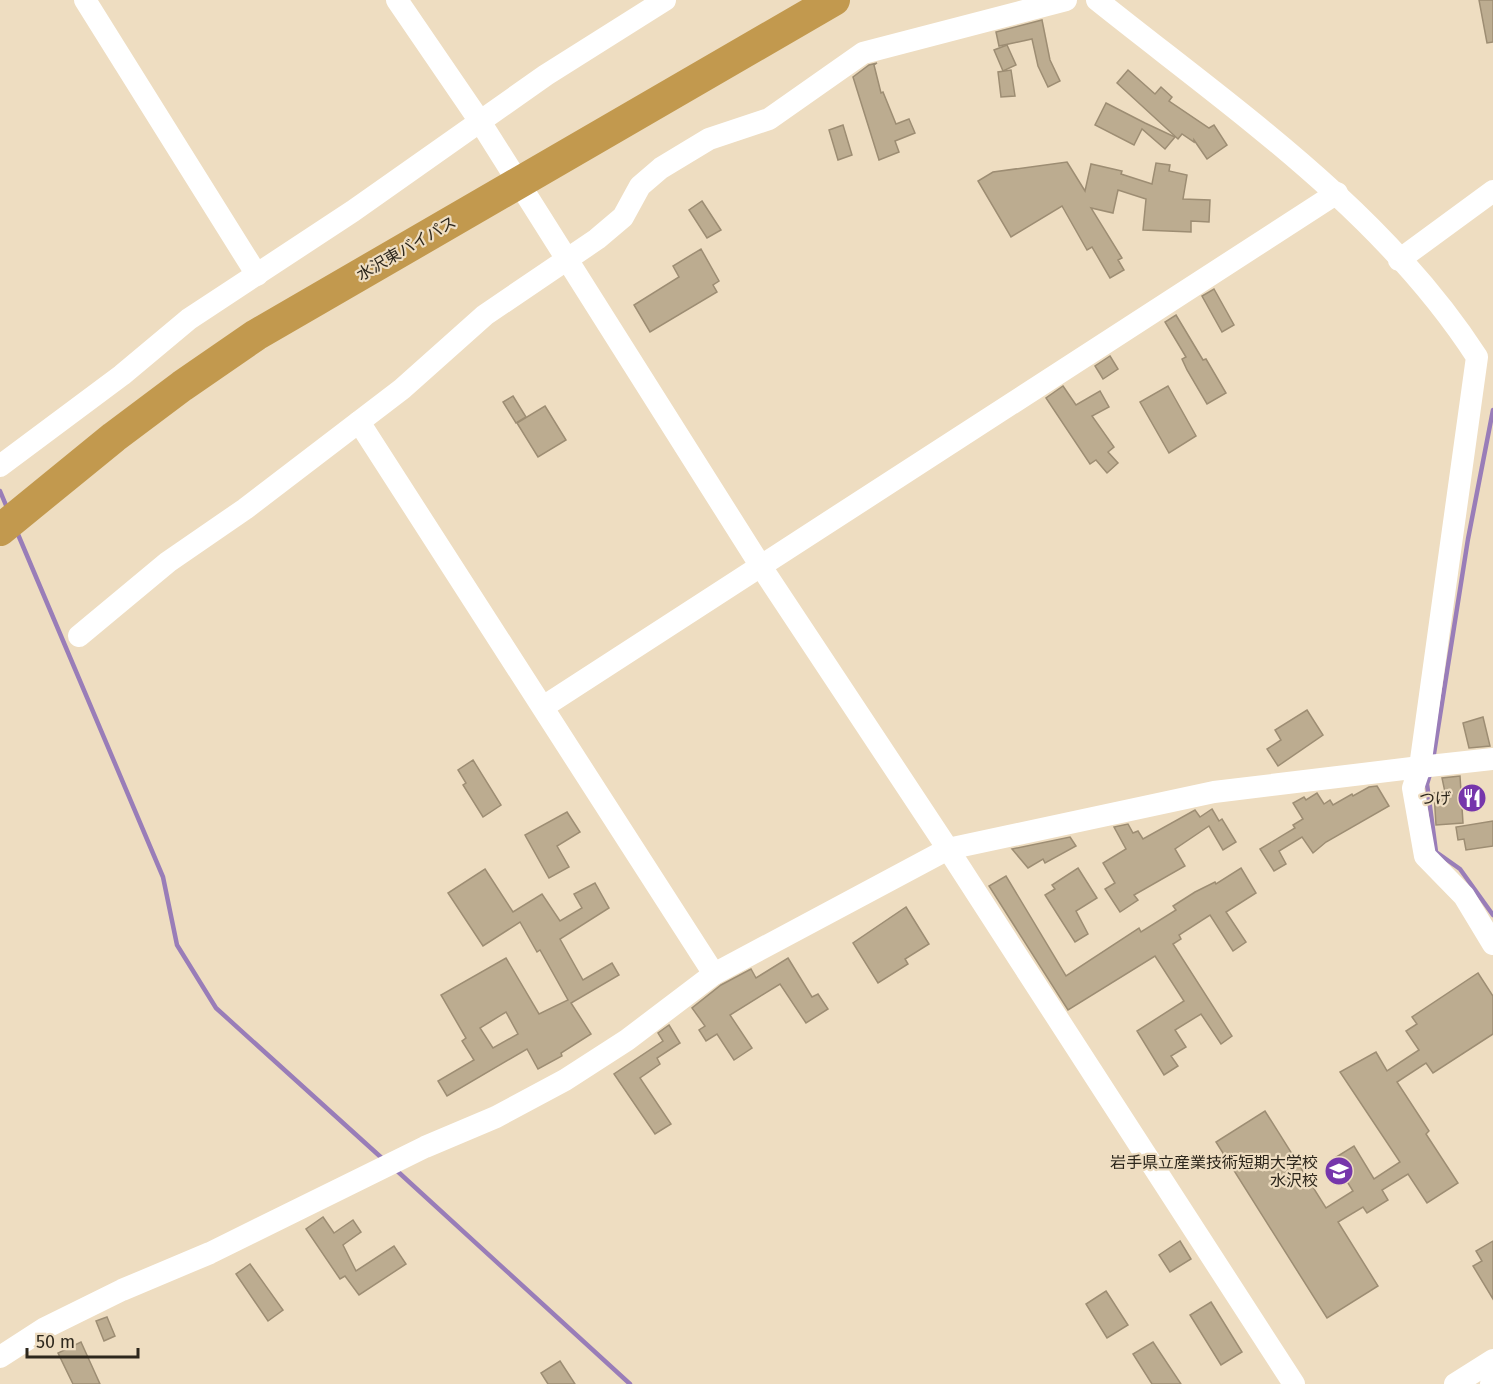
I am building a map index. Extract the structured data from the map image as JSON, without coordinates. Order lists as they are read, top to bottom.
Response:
{
  "streets": {
    "highway": ["水沢東バイパス"]
  },
  "places": {
    "restaurant": ["つげ"],
    "school or university": ["岩手県立産業技術短期大学校 水沢校"]
  },
  "scale_bar": "50 m"
}
